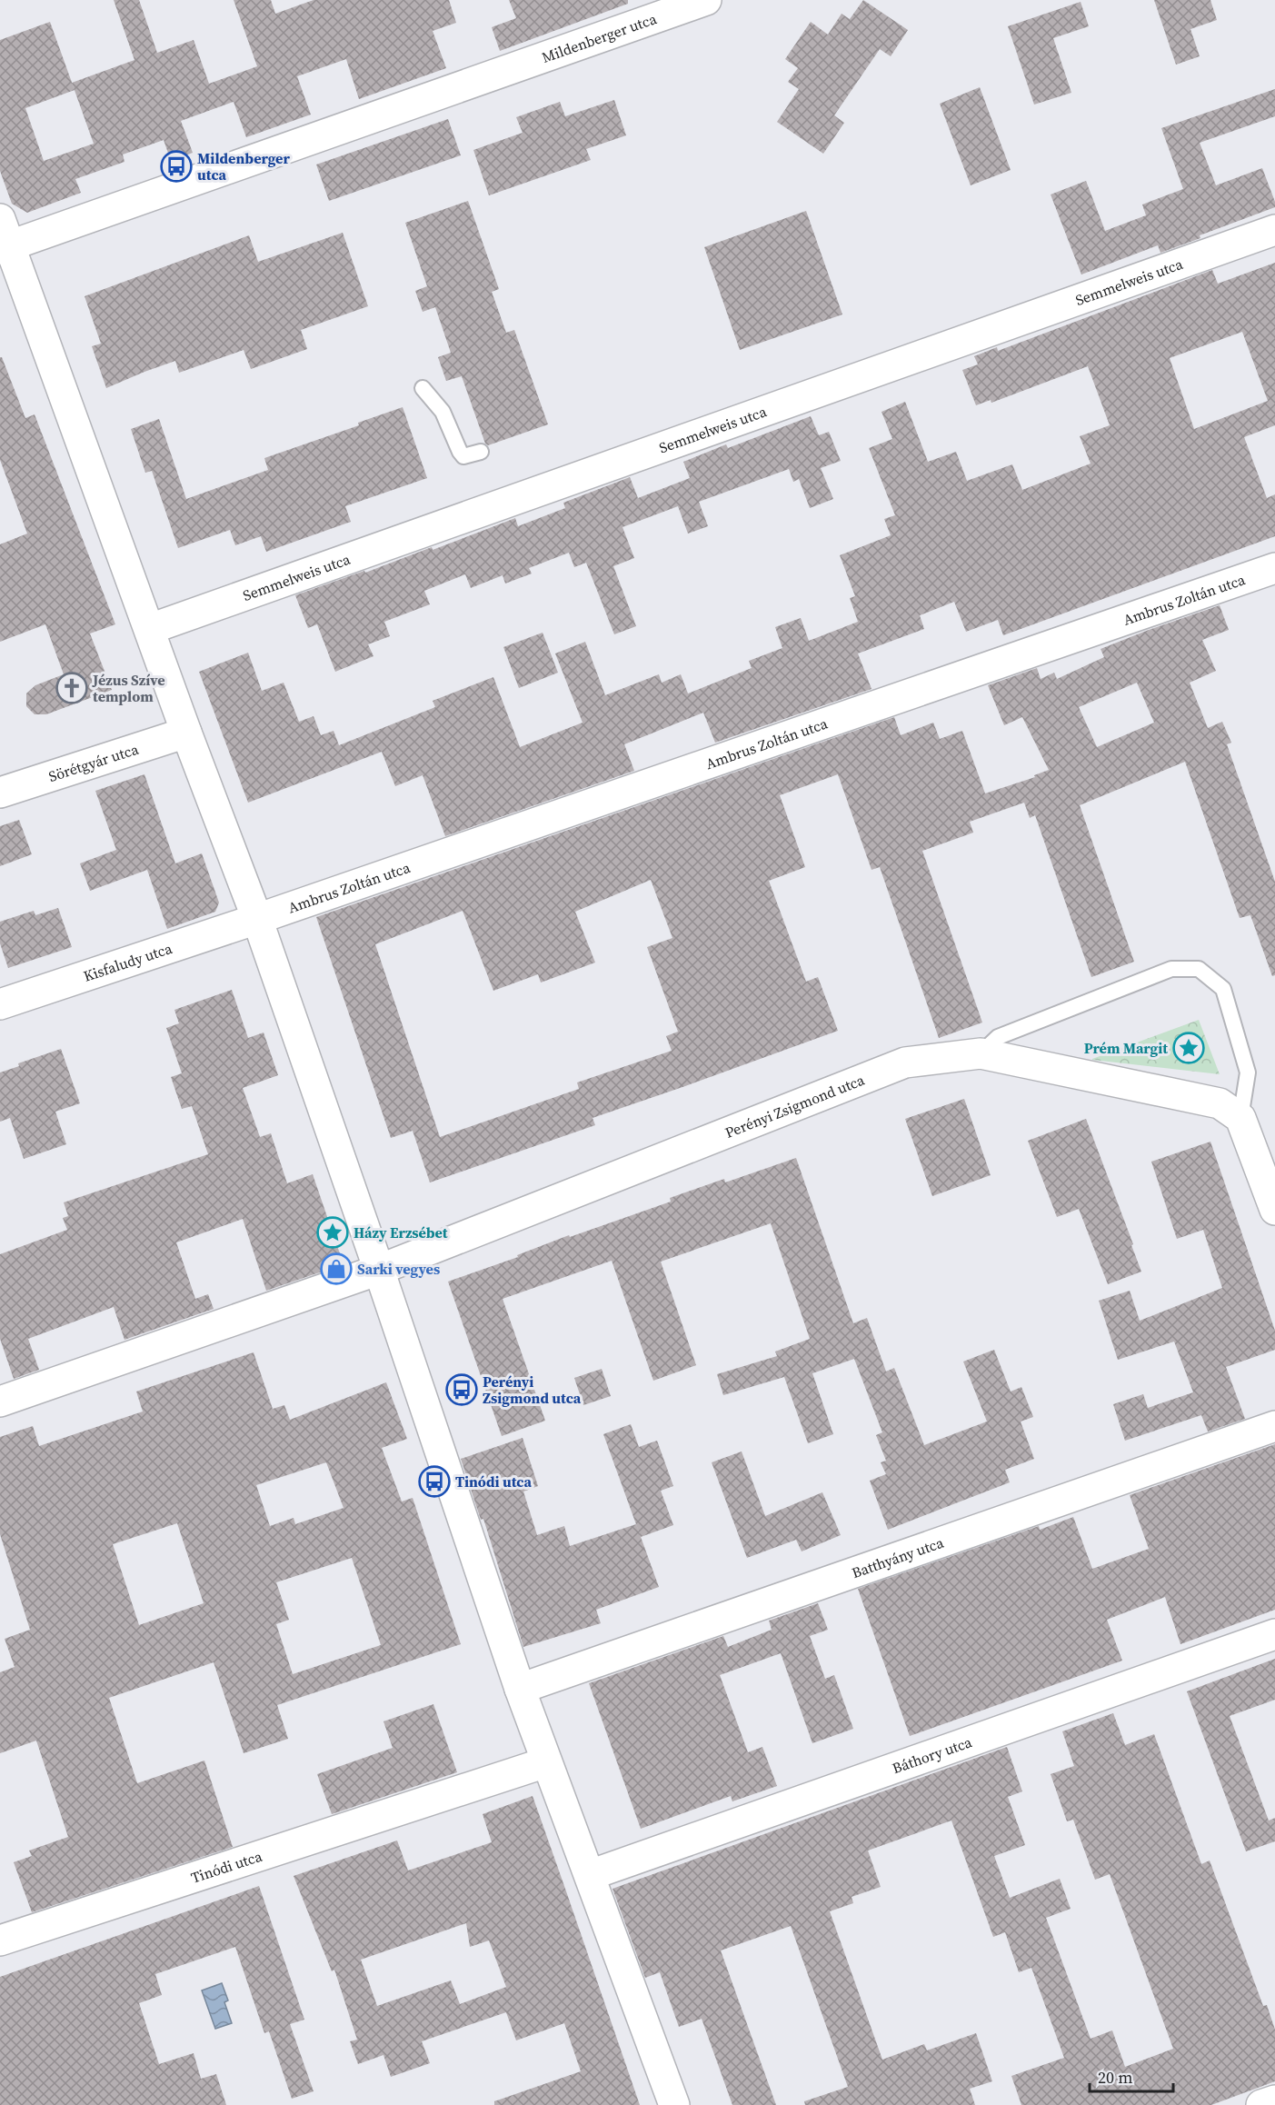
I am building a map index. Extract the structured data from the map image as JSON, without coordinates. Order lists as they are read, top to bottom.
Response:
{
  "streets": {
    "street": [
      "Mildenberger utca",
      "Semmelweis utca",
      "Ambrus Zoltán utca",
      "Sörétgyár utca",
      "Kisfaludy utca",
      "Perényi Zsigmond utca",
      "Batthyány utca",
      "Báthory utca",
      "Tinódi utca"
    ]
  },
  "crossings": [
    ["Ambrus Zoltán utca", "Kisfaludy utca"]
  ],
  "places": {
    "bus stop": ["Mildenberger utca", "Perényi Zsigmond utca", "Tinódi utca"],
    "church": ["Jézus Szíve templom"],
    "place": ["Prém Margit", "Házy Erzsébet"],
    "shop": ["Sarki vegyes"]
  },
  "scale_bar": "20 m"
}
